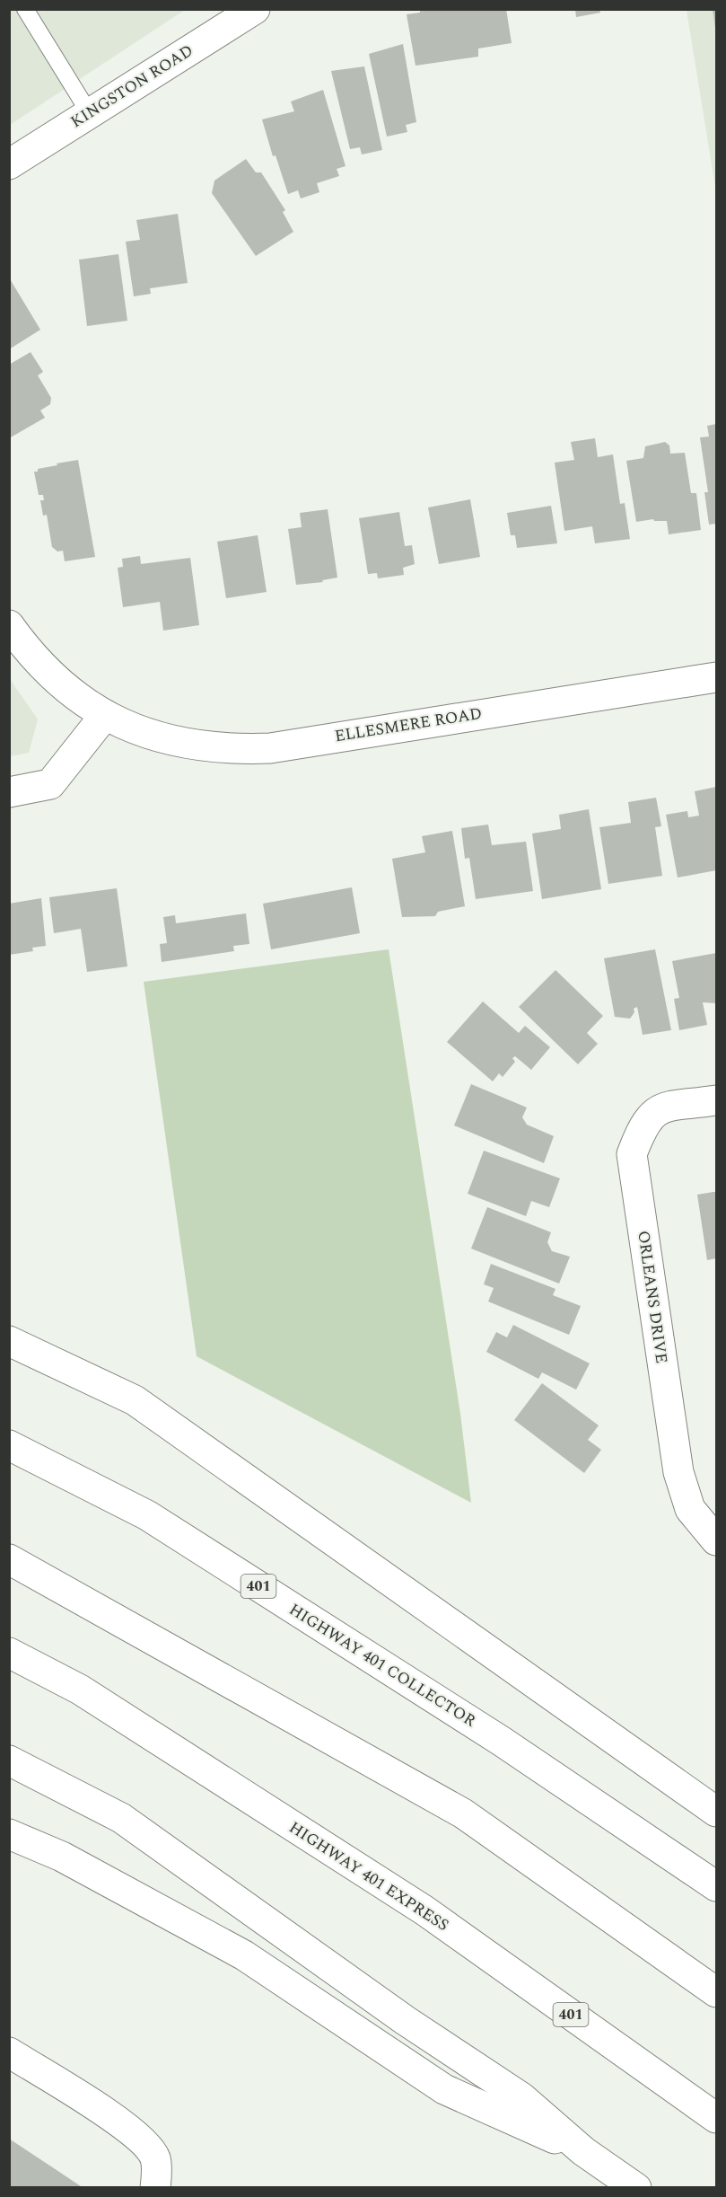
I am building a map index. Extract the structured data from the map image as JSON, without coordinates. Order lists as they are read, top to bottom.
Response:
{
  "streets": {
    "main road": [
      "KINGSTON ROAD",
      "ELLESMERE ROAD",
      "ORLEANS DRIVE",
      "401",
      "HIGHWAY 401 COLLECTOR",
      "HIGHWAY 401 EXPRESS"
    ]
  }
}
